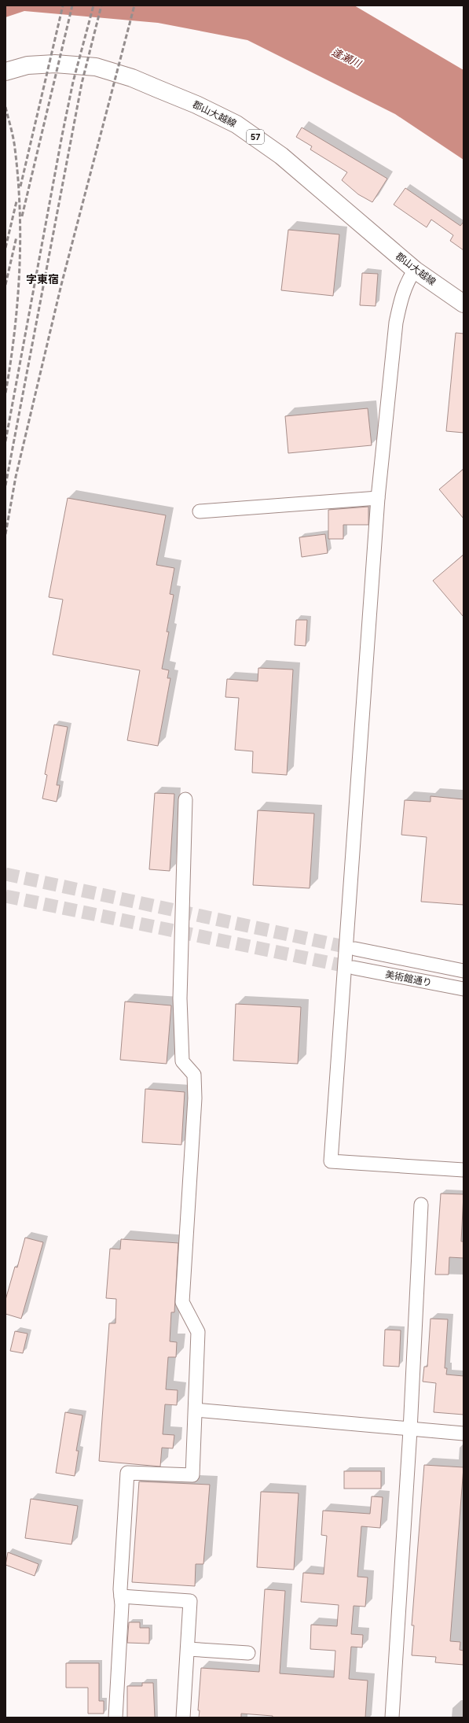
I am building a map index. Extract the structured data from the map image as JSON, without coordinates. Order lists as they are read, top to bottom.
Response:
{
  "streets": {
    "main road": ["郡山大越線", "57"],
    "street": ["美術館通り"]
  },
  "districts": ["字東宿"],
  "water": ["逢瀬川"]
}
